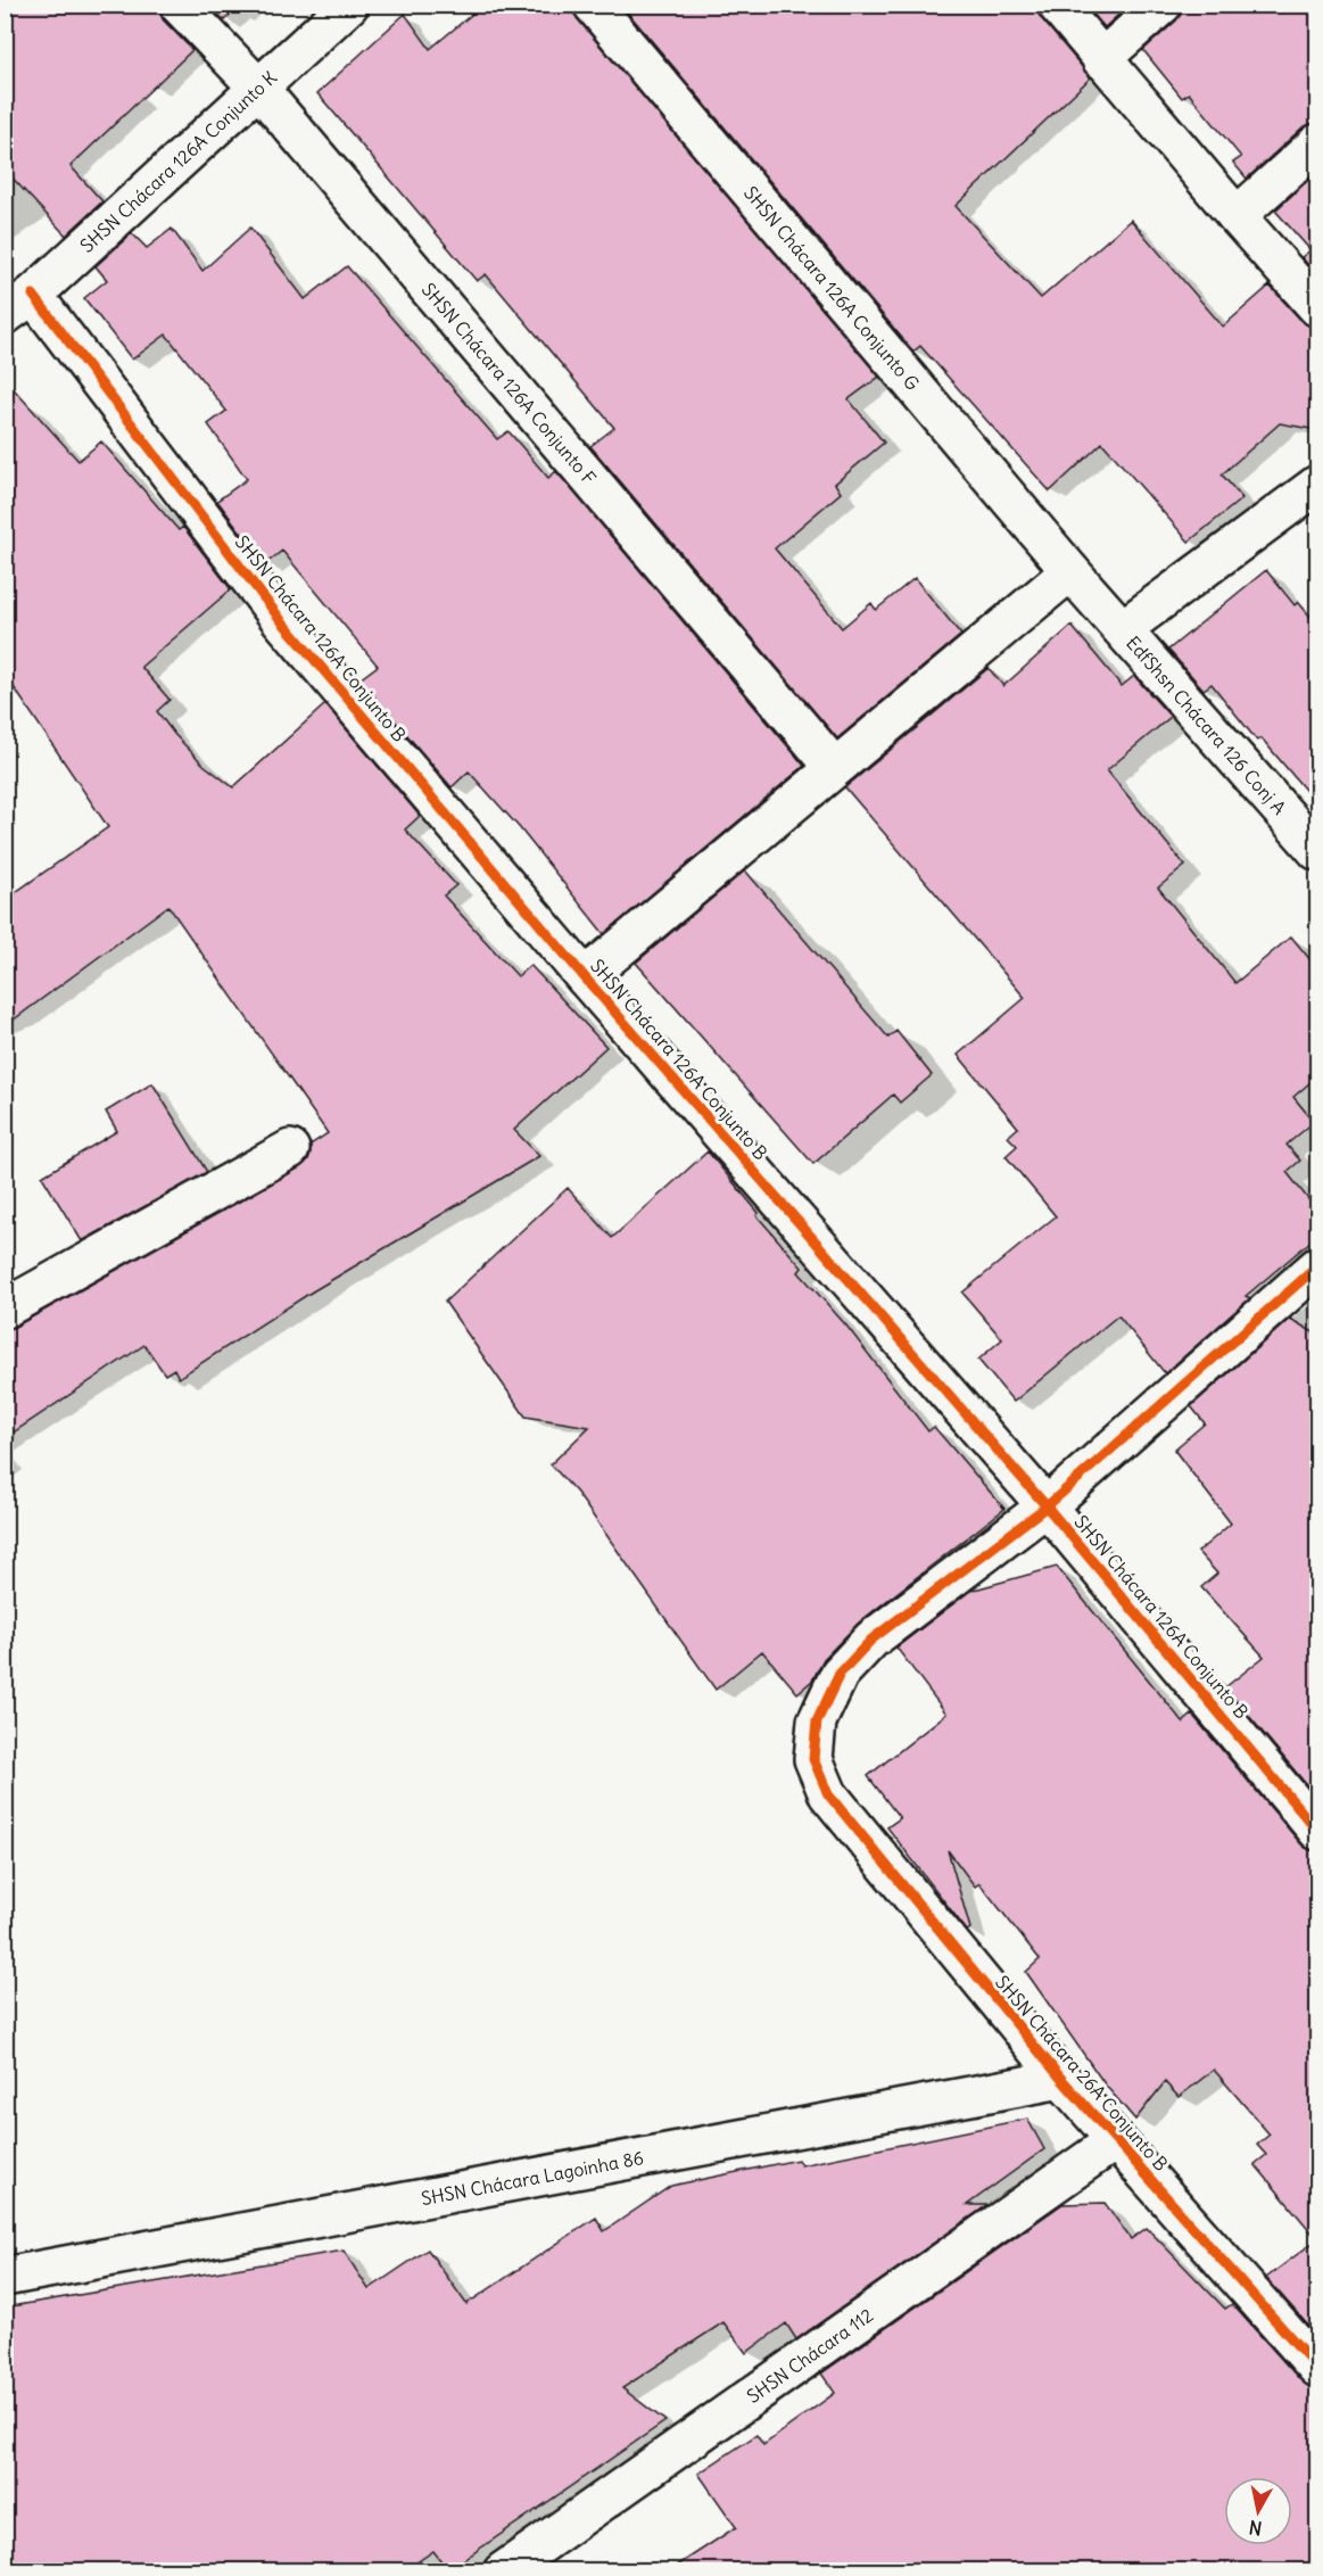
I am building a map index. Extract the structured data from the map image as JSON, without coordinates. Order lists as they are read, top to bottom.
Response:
{
  "streets": {
    "street": [
      "SHSN Chácara 126A Conjunto K",
      "SHSN Chácara 126A Conjunto G",
      "SHSN Chácara 126A Conjunto F",
      "SHSN Chácara 126A Conjunto B",
      "EdfShsn Chácara 126 Conj A",
      "SHSN Chácara 26A Conjunto B",
      "SHSN Chácara Lagoinha 86",
      "SHSN Chácara 112"
    ]
  },
  "crossings": [
    ["SHSN Chácara 126A Conjunto K", "SHSN Chácara 126A Conjunto F"],
    ["SHSN Chácara 126A Conjunto K", "SHSN Chácara 126A Conjunto B"],
    ["SHSN Chácara 126A Conjunto G", "EdfShsn Chácara 126 Conj A"],
    ["SHSN Chácara 126A Conjunto B", "SHSN Chácara 26A Conjunto B"],
    ["SHSN Chácara 26A Conjunto B", "SHSN Chácara Lagoinha 86"],
    ["SHSN Chácara 26A Conjunto B", "SHSN Chácara 112"]
  ],
  "north": "bottom"
}
